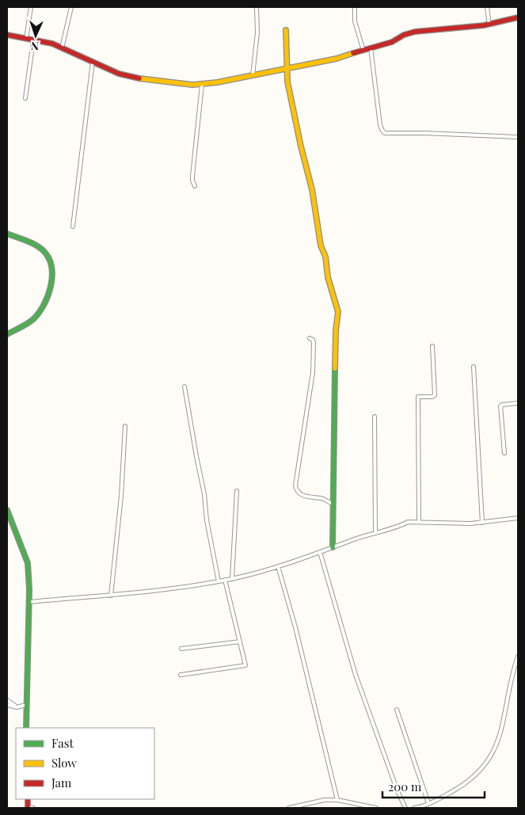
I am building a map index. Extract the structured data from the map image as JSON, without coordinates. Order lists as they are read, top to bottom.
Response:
{
  "legend": ["Fast", "Slow", "Jam"],
  "scale_bar": "200 m",
  "north": "bottom"
}
